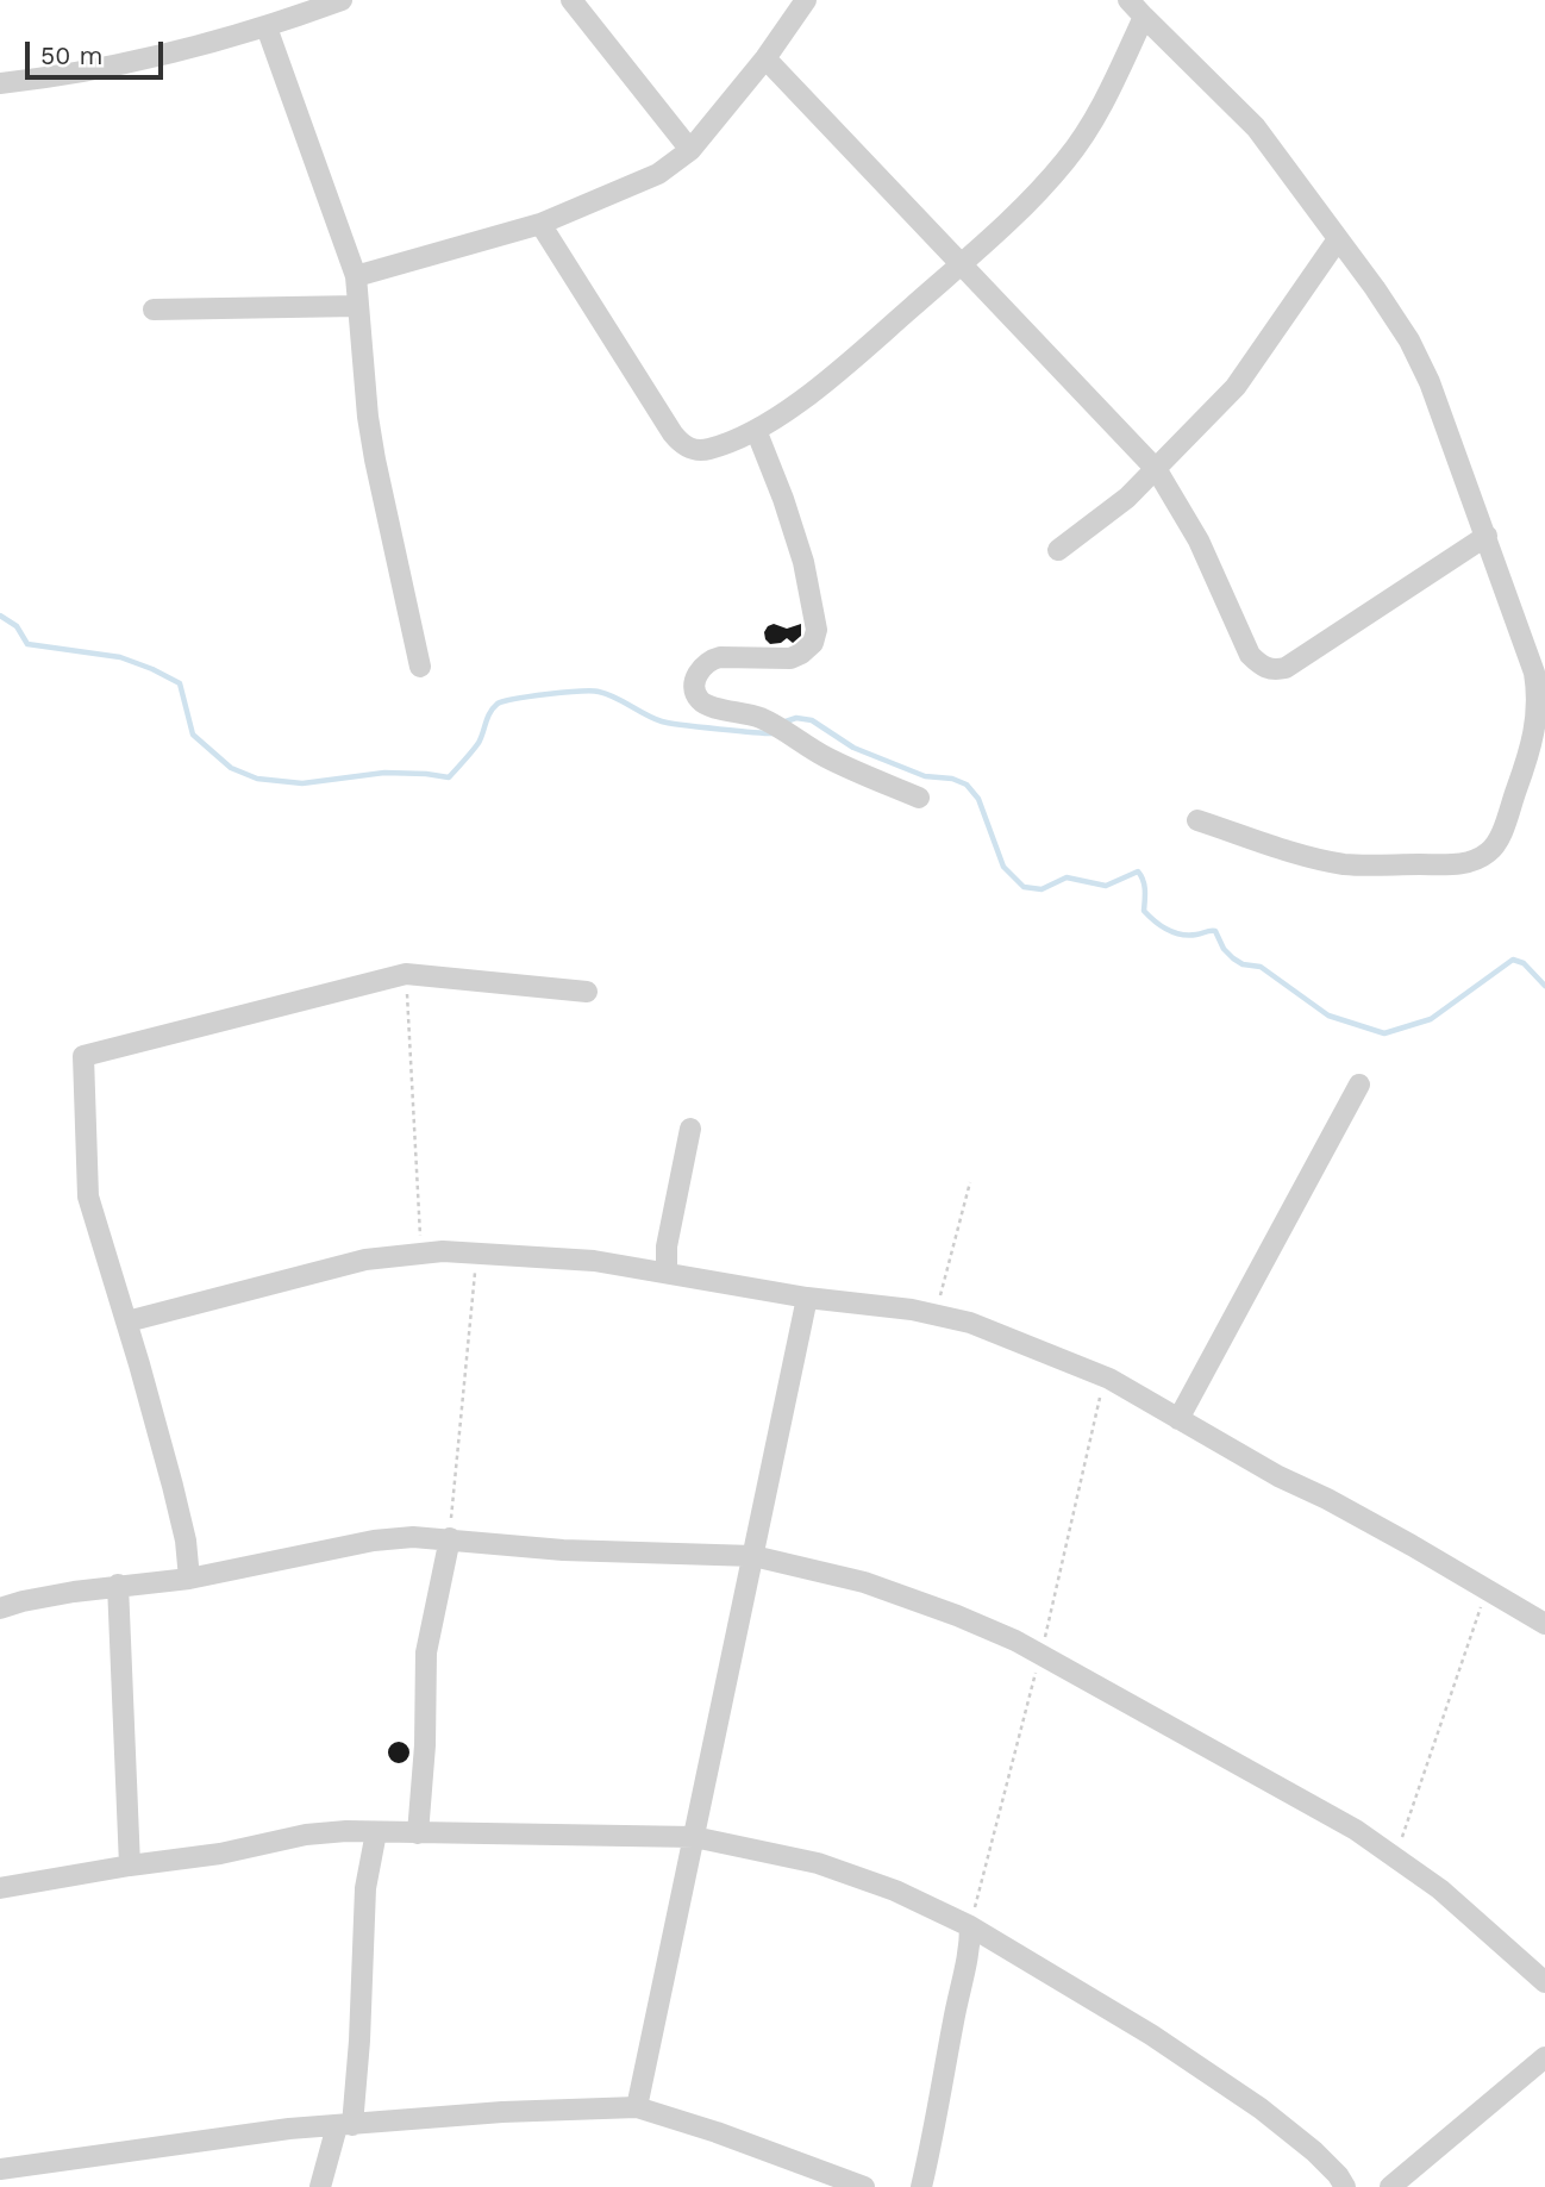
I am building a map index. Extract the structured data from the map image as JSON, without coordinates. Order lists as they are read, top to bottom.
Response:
{
  "scale_bar": "50 m"
}
